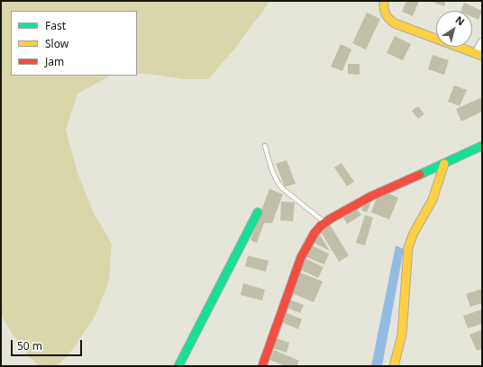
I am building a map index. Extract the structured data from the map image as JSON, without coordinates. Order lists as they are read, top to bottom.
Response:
{
  "legend": ["Fast", "Slow", "Jam"],
  "scale_bar": "50 m",
  "north": "top right"
}
